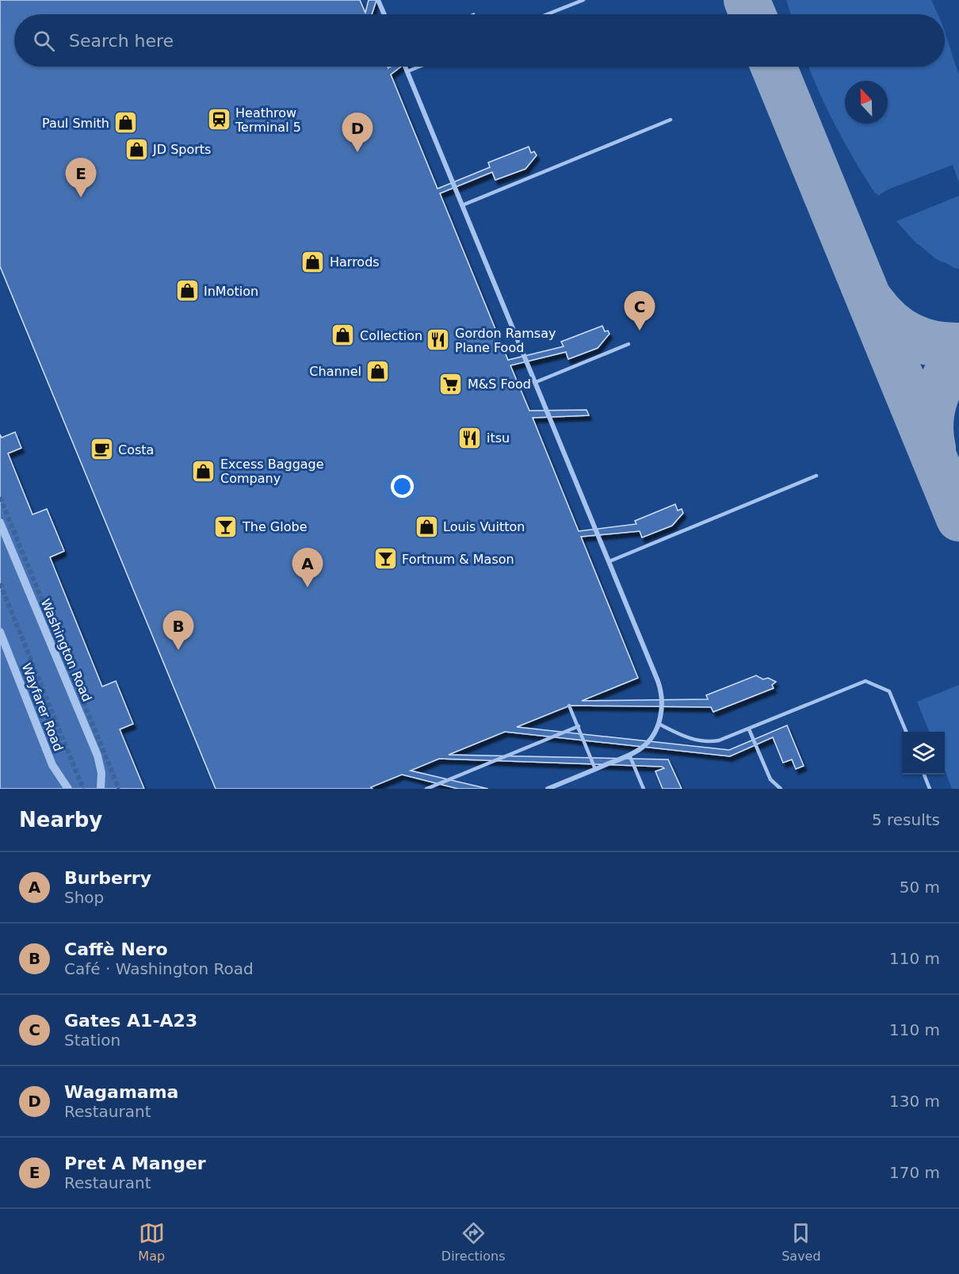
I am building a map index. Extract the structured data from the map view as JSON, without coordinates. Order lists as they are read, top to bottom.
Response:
{
  "streets": {
    "street": ["Washington Road", "Wayfarer Road"]
  },
  "places": {
    "station": ["Heathrow Terminal 5"],
    "shop": [
      "Paul Smith",
      "JD Sports",
      "Harrods",
      "InMotion",
      "Collection",
      "Channel",
      "Excess Baggage Company",
      "Louis Vuitton"
    ],
    "restaurant": ["Gordon Ramsay Plane Food", "itsu"],
    "supermarket": ["M&S Food"],
    "cafe": ["Costa"],
    "bar": ["The Globe", "Fortnum & Mason"]
  },
  "north": "top",
  "page": {
    "search": "Search here",
    "pins": [
      "D",
      "E",
      "C",
      "A",
      "B"
    ],
    "heading": ["Nearby", "5 results"],
    "list": [
      {
        "mark": "A",
        "name": "Burberry",
        "note": "Shop",
        "value": "50 m"
      },
      {
        "mark": "B",
        "name": "Caffè Nero",
        "note": "Café · Washington Road",
        "value": "110 m"
      },
      {
        "mark": "C",
        "name": "Gates A1-A23",
        "note": "Station",
        "value": "110 m"
      },
      {
        "mark": "D",
        "name": "Wagamama",
        "note": "Restaurant",
        "value": "130 m"
      },
      {
        "mark": "E",
        "name": "Pret A Manger",
        "note": "Restaurant",
        "value": "170 m"
      }
    ],
    "nav": ["Map", "Directions", "Saved"]
  }
}
